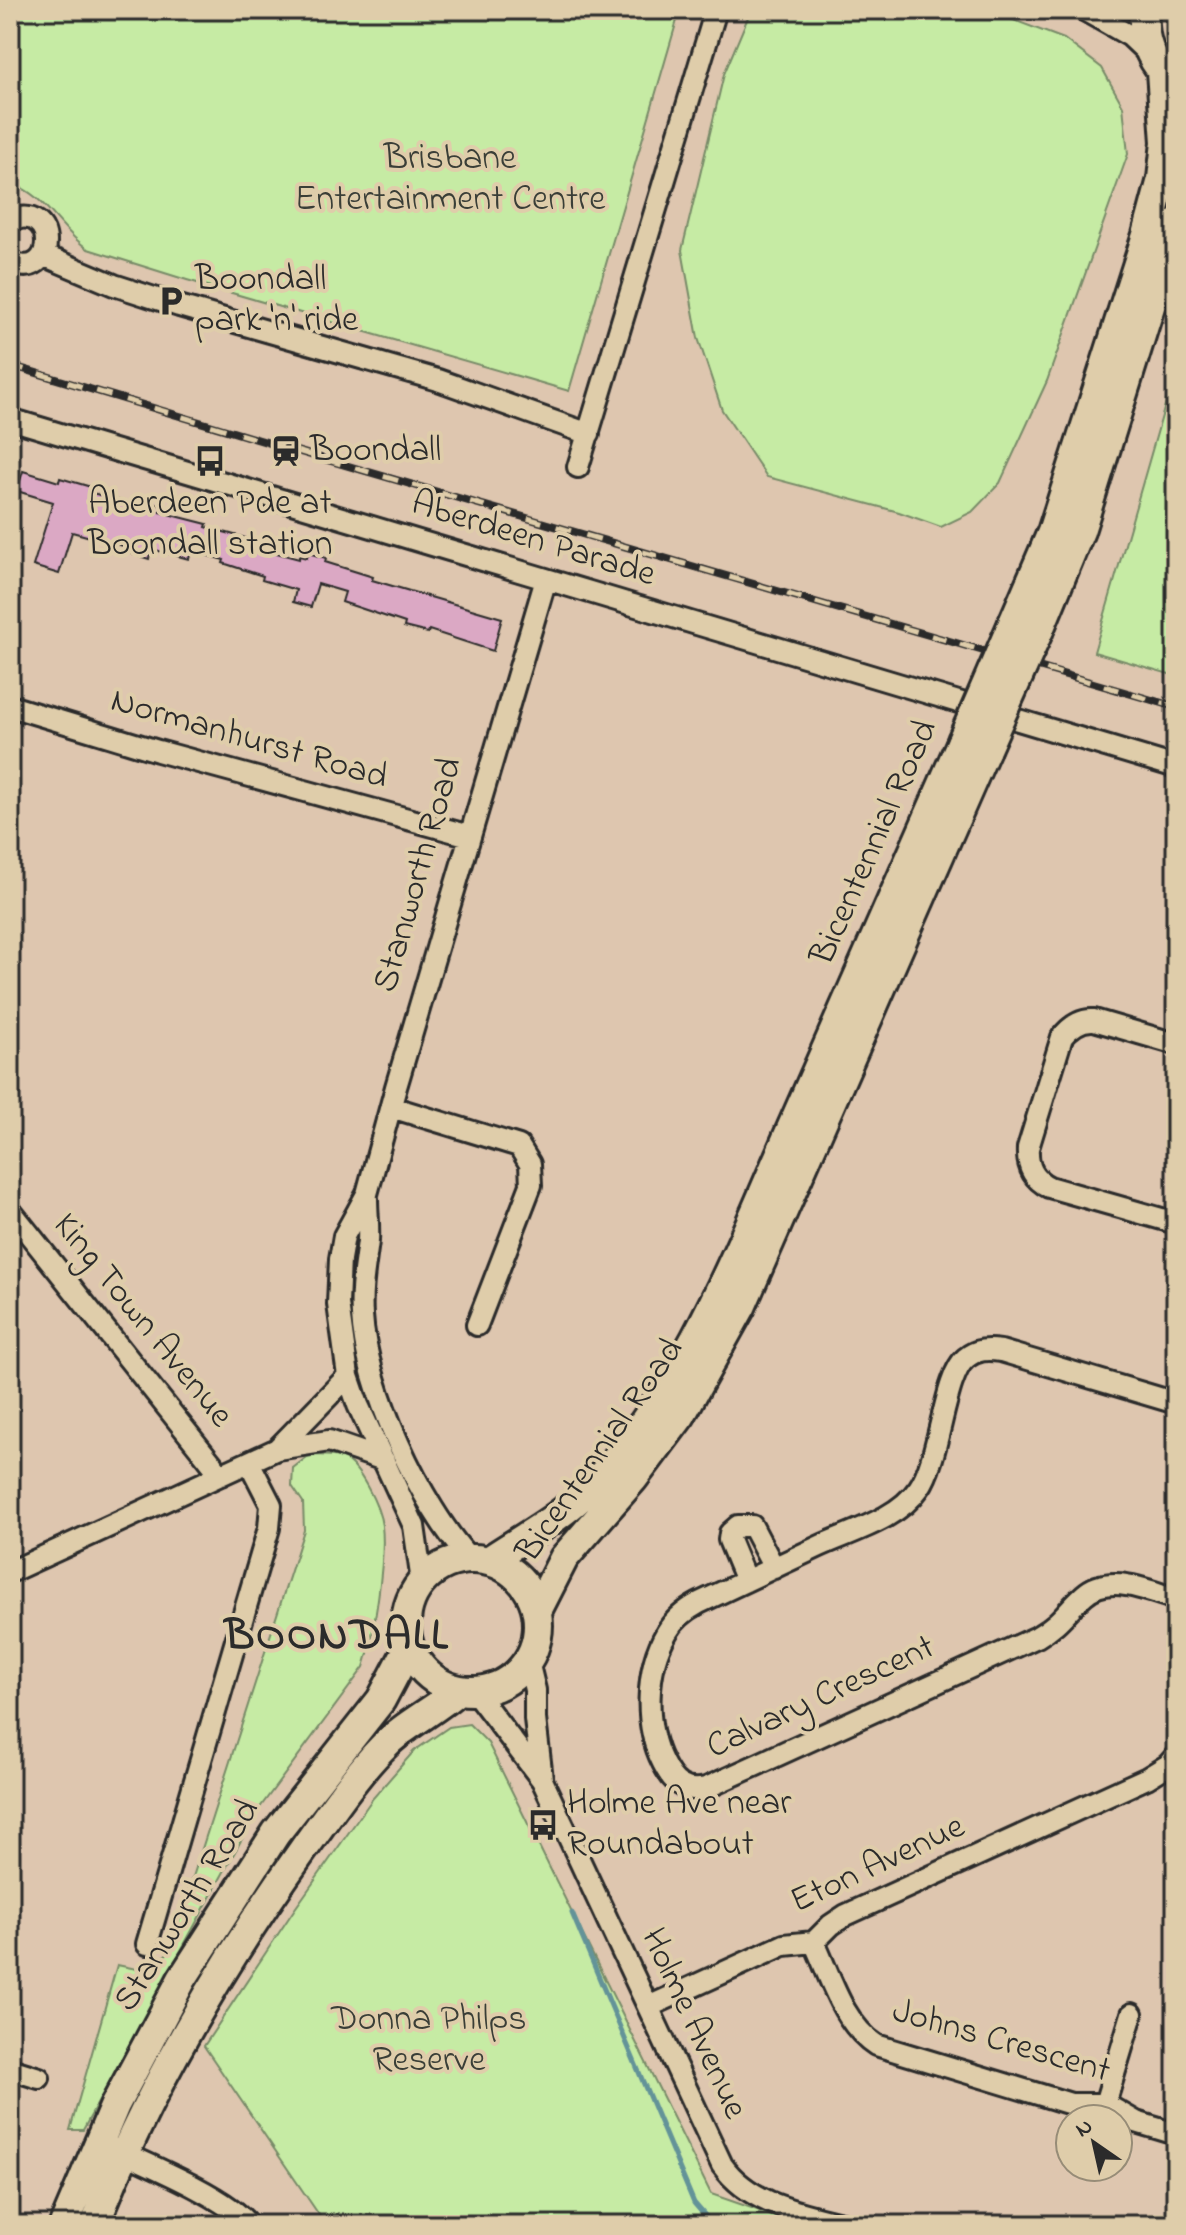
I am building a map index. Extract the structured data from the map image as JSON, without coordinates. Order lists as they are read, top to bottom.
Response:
{
  "streets": {
    "main road": ["Bicentennial Road", "Stanworth Road"],
    "street": [
      "Aberdeen Parade",
      "Normanhurst Road",
      "King Town Avenue",
      "Calvary Crescent",
      "Eton Avenue",
      "Holme Avenue",
      "Johns Crescent"
    ]
  },
  "crossings": [
    ["Aberdeen Parade", "Stanworth Road"],
    ["Normanhurst Road", "Stanworth Road"],
    ["Bicentennial Road", "Stanworth Road"],
    ["Bicentennial Road", "Holme Avenue"],
    ["Stanworth Road", "Holme Avenue"],
    ["Eton Avenue", "Holme Avenue"],
    ["Eton Avenue", "Johns Crescent"]
  ],
  "districts": ["BOONDALL"],
  "parks": ["Brisbane Entertainment Centre", "Donna Philps Reserve"],
  "places": {
    "parking": ["Boondall park 'n' ride"],
    "station": ["Boondall"],
    "bus stop": ["Aberdeen Pde at Boondall station", "Holme Ave near Roundabout"]
  },
  "north": "top left"
}
